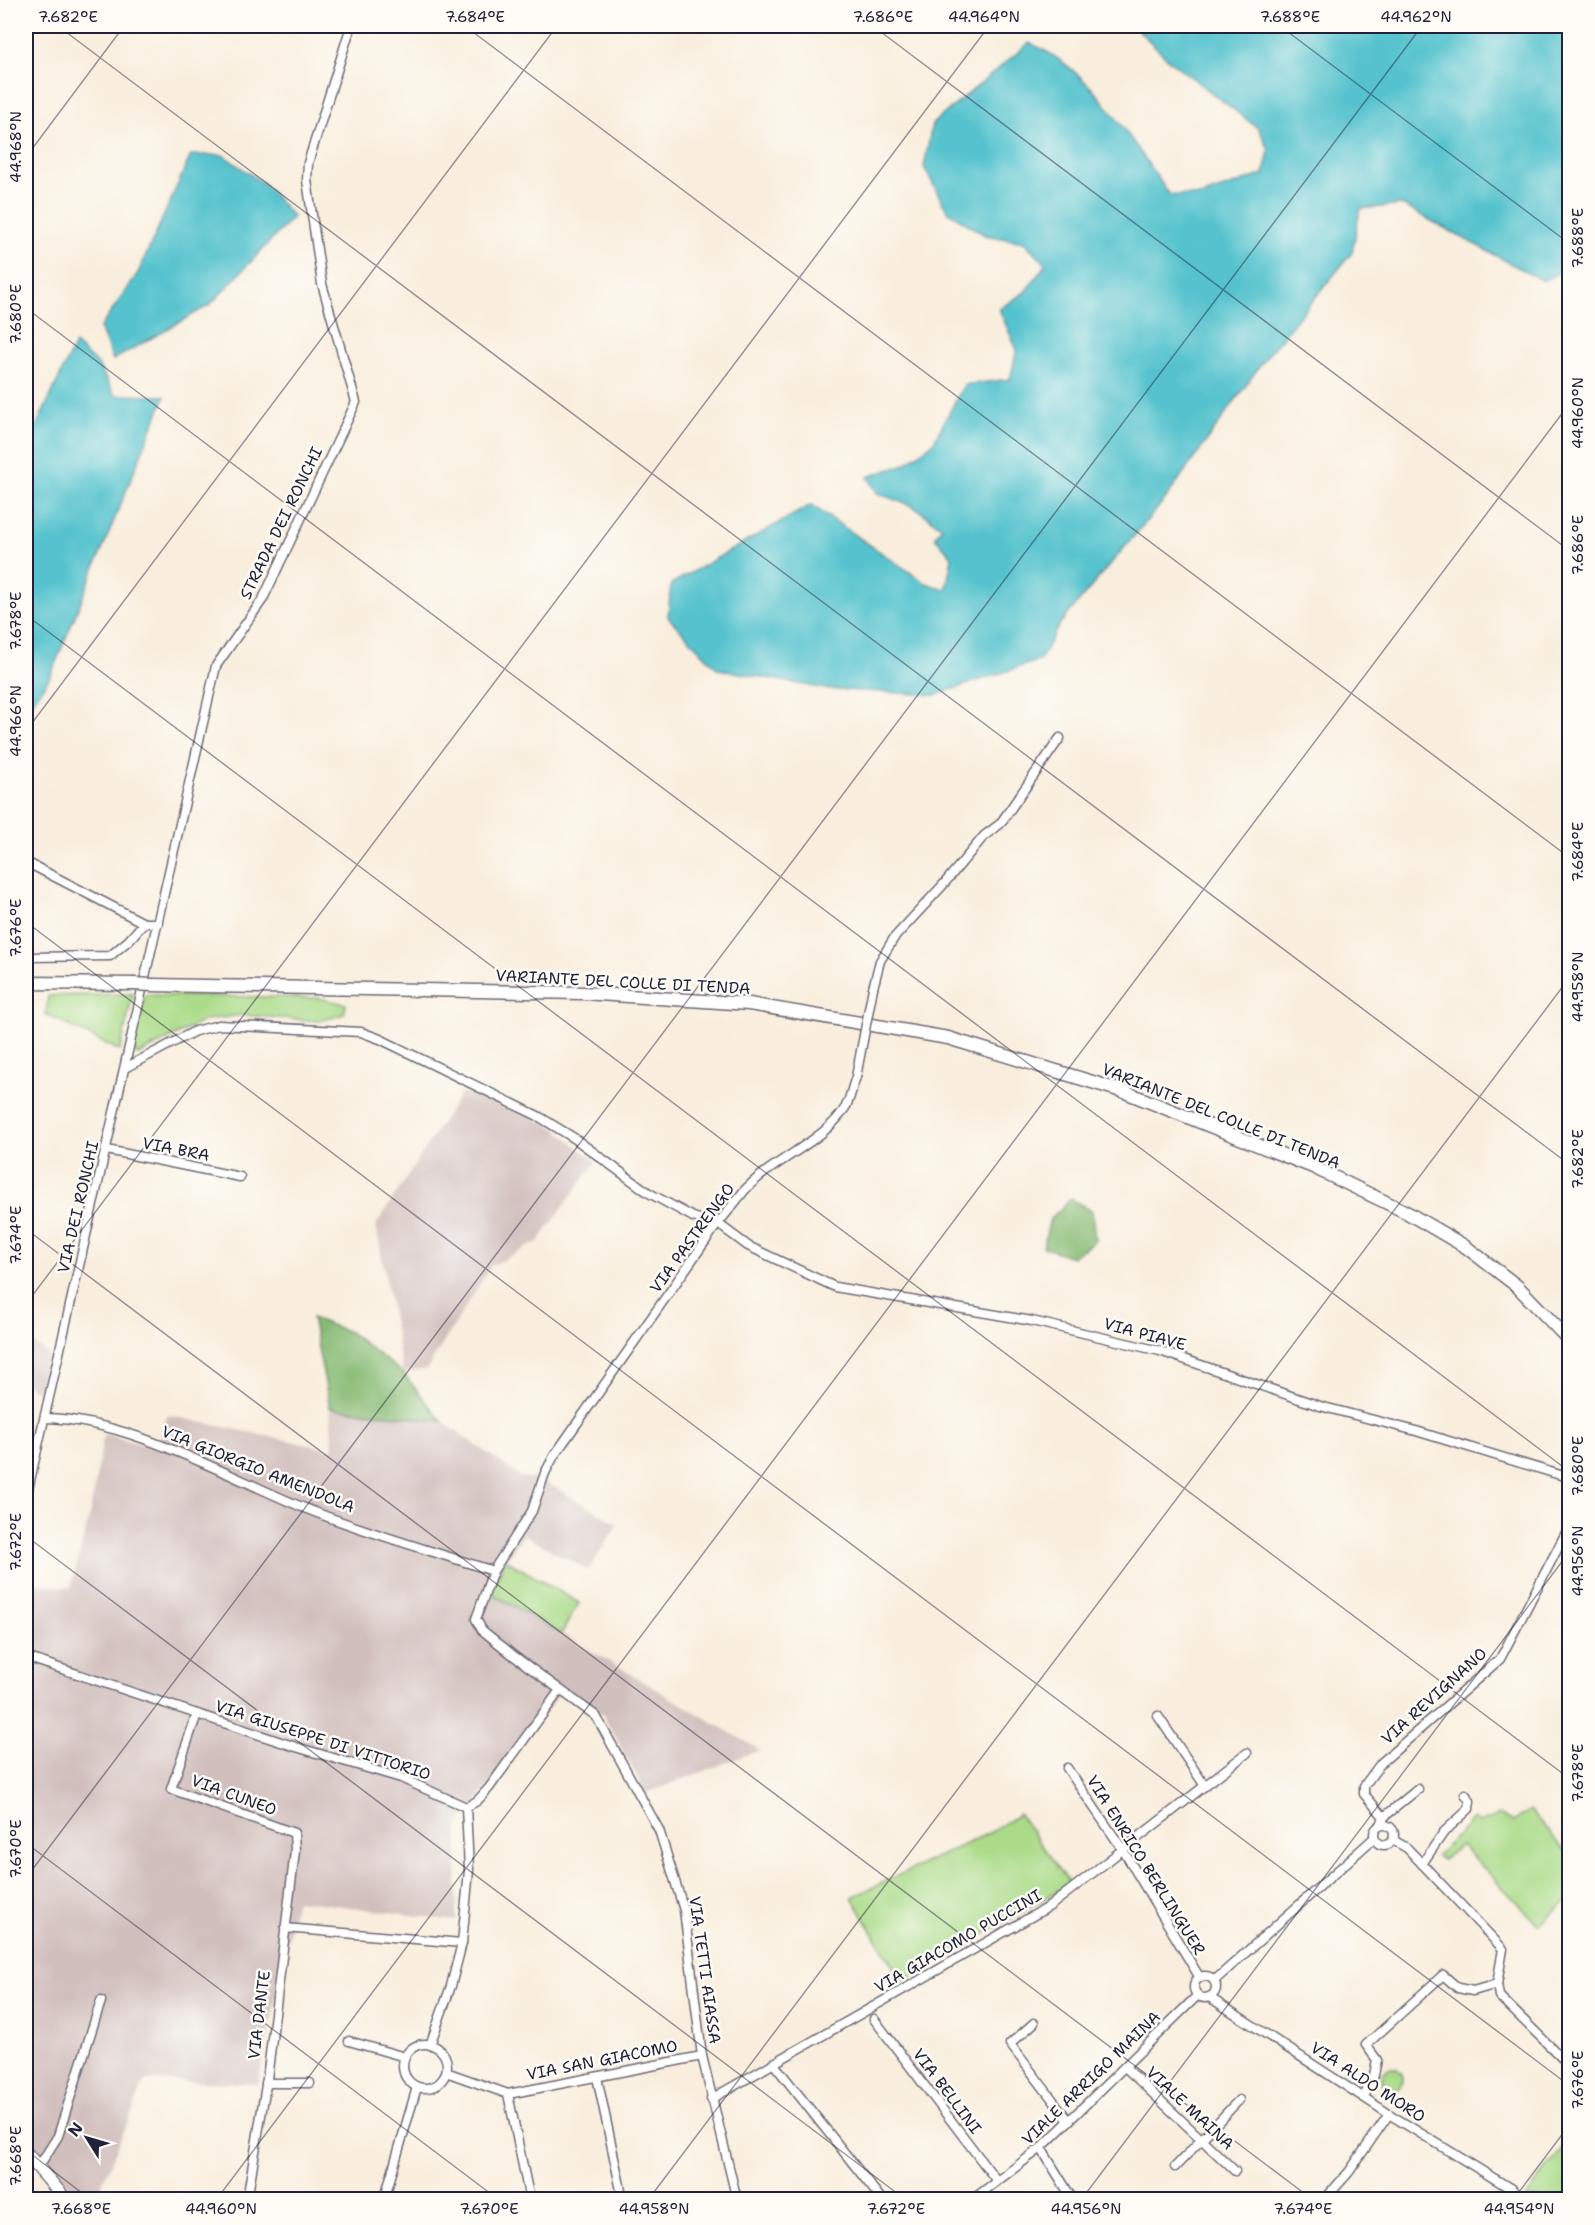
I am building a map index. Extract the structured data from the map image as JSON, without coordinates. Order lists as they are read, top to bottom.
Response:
{
  "streets": {
    "main road": ["VARIANTE DEL COLLE DI TENDA"],
    "street": [
      "STRADA DEI RONCHI",
      "VIA BRA",
      "VIA DEI RONCHI",
      "VIA PASTRENGO",
      "VIA PIAVE",
      "VIA GIORGIO AMENDOLA",
      "VIA REVIGNANO",
      "VIA GIUSEPPE DI VITTORIO",
      "VIA CUNEO",
      "VIA ENRICO BERLINGUER",
      "VIA GIACOMO PUCCINI",
      "VIA TETTI AIASSA",
      "VIA DANTE",
      "VIA SAN GIACOMO",
      "VIALE ARRIGO MAINA",
      "VIA ALDO MORO",
      "VIA BELLINI",
      "VIALE MAINA"
    ]
  },
  "crossings": [
    ["STRADA DEI RONCHI", "VIA DEI RONCHI"],
    ["VIA BRA", "VIA DEI RONCHI"],
    ["VIA DEI RONCHI", "VIA PIAVE"],
    ["VIA DEI RONCHI", "VIA GIORGIO AMENDOLA"],
    ["VIA PASTRENGO", "VIA PIAVE"],
    ["VIA PASTRENGO", "VIA GIORGIO AMENDOLA"],
    ["VIA PASTRENGO", "VIA TETTI AIASSA"],
    ["VIA GIORGIO AMENDOLA", "VIA TETTI AIASSA"],
    ["VIA GIUSEPPE DI VITTORIO", "VIA CUNEO"],
    ["VIA CUNEO", "VIA DANTE"],
    ["VIA ENRICO BERLINGUER", "VIA GIACOMO PUCCINI"],
    ["VIA ENRICO BERLINGUER", "VIALE ARRIGO MAINA"],
    ["VIA ENRICO BERLINGUER", "VIA ALDO MORO"],
    ["VIA GIACOMO PUCCINI", "VIA TETTI AIASSA"],
    ["VIA TETTI AIASSA", "VIA SAN GIACOMO"],
    ["VIALE ARRIGO MAINA", "VIA ALDO MORO"],
    ["VIALE ARRIGO MAINA", "VIA BELLINI"],
    ["VIALE ARRIGO MAINA", "VIALE MAINA"]
  ],
  "north": "top left",
  "coordinates": [
    "7.682°E",
    "7.684°E",
    "7.686°E",
    "44.964°N",
    "7.688°E",
    "44.962°N",
    "44.968°N",
    "7.680°E",
    "44.960°N",
    "7.678°E",
    "44.966°N",
    "7.676°E",
    "44.958°N",
    "7.674°E",
    "7.672°E",
    "44.956°N",
    "7.670°E",
    "7.668°E",
    "44.954°N"
  ]
}
